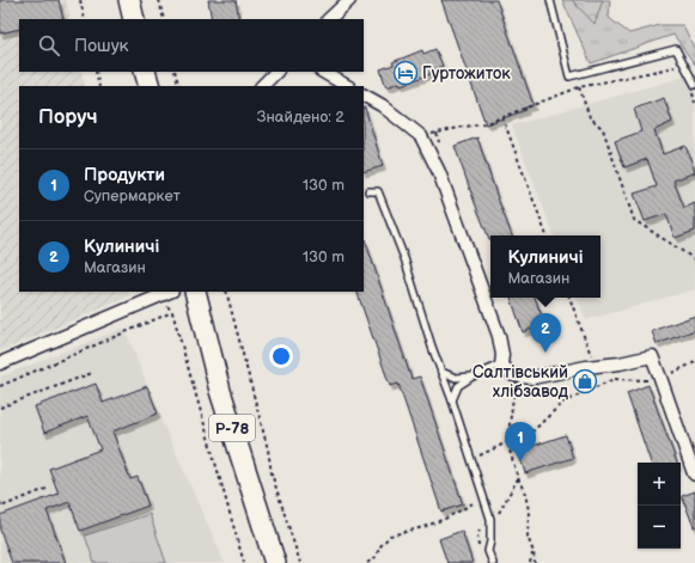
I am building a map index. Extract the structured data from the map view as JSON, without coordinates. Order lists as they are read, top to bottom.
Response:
{
  "streets": {
    "highway": ["Р-78"]
  },
  "places": {
    "hotel": ["Гуртожиток"],
    "shop": ["Салтівський хлібзавод"]
  },
  "page": {
    "search": "Пошук",
    "heading": ["Поруч", "Знайдено: 2"],
    "list": [
      {
        "mark": "1",
        "name": "Продукти",
        "note": "Супермаркет",
        "value": "130 m"
      },
      {
        "mark": "2",
        "name": "Кулиничі",
        "note": "Магазин",
        "value": "130 m"
      }
    ],
    "popup": ["Кулиничі", "Магазин"],
    "pins": ["2", "1"],
    "map_buttons": ["+", "−"]
  }
}
